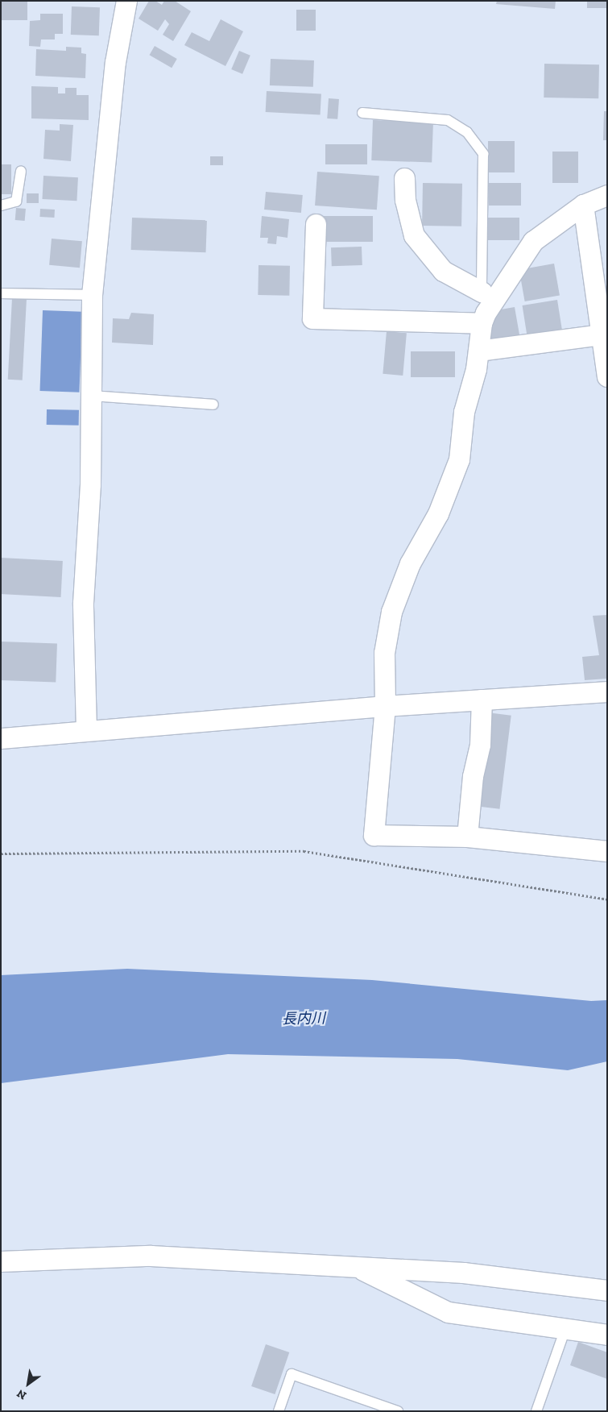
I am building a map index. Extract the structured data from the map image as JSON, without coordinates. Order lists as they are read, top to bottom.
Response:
{
  "water": ["長内川"],
  "north": "bottom left"
}
